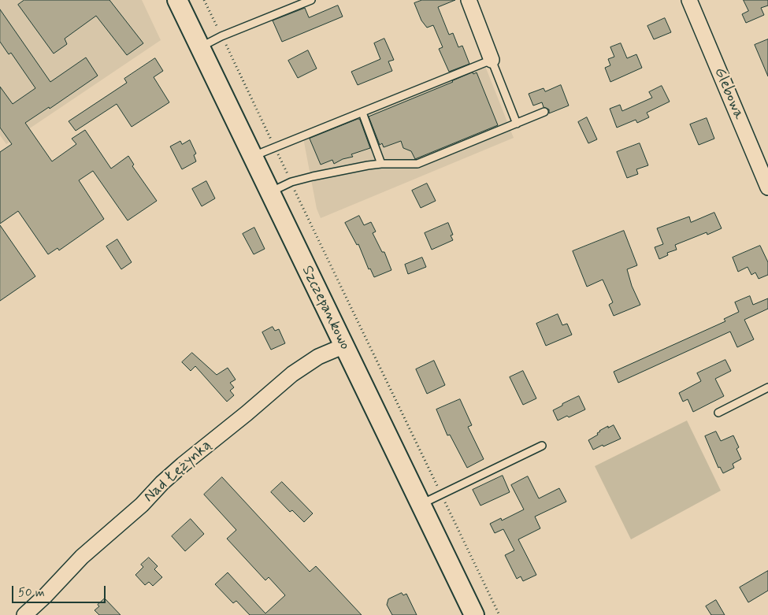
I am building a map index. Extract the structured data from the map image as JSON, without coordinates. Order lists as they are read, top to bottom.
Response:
{
  "streets": {
    "street": ["Glebowa", "Szczepankowo", "Nad Łężynką"]
  },
  "crossings": [
    ["Szczepankowo", "Nad Łężynką"]
  ],
  "scale_bar": "50 m"
}
